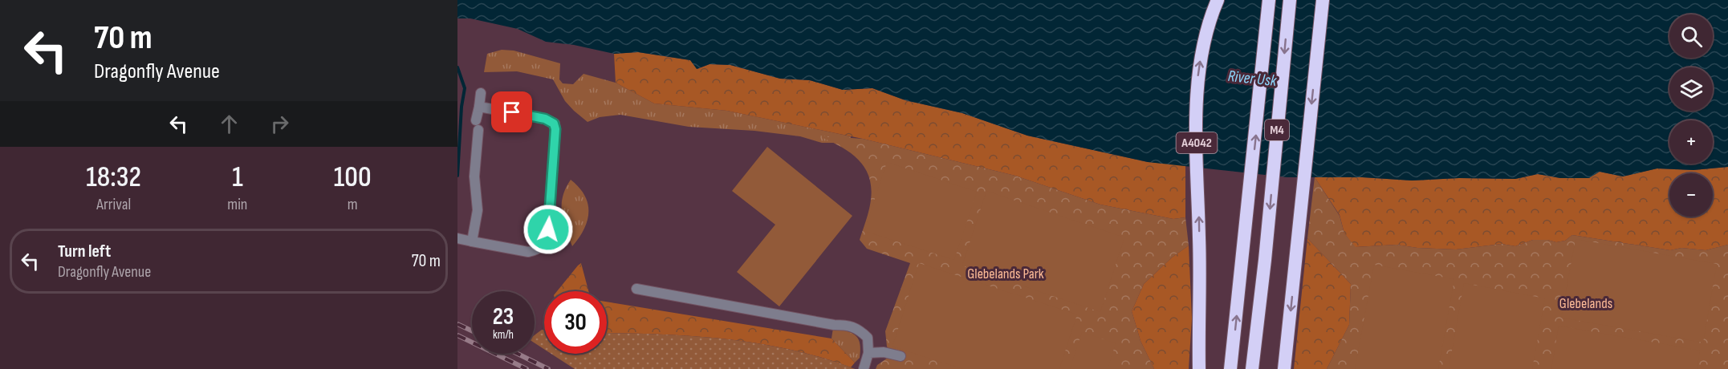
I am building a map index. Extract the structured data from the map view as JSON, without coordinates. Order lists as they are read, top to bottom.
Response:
{
  "streets": {
    "highway": ["M4", "A4042"]
  },
  "water": ["River Usk"],
  "parks": ["Glebelands Park", "Glebelands"],
  "page": {
    "turn": ["70 m", "Dragonfly Avenue"],
    "map_buttons": ["+", "−"],
    "eta": [
      "18:32",
      "Arrival",
      "1",
      "min",
      "100",
      "m"
    ],
    "list": [
      {
        "name": "Turn left",
        "note": "Dragonfly Avenue",
        "value": "70 m"
      }
    ],
    "speed": "23 km/h",
    "limit": "30"
  }
}
